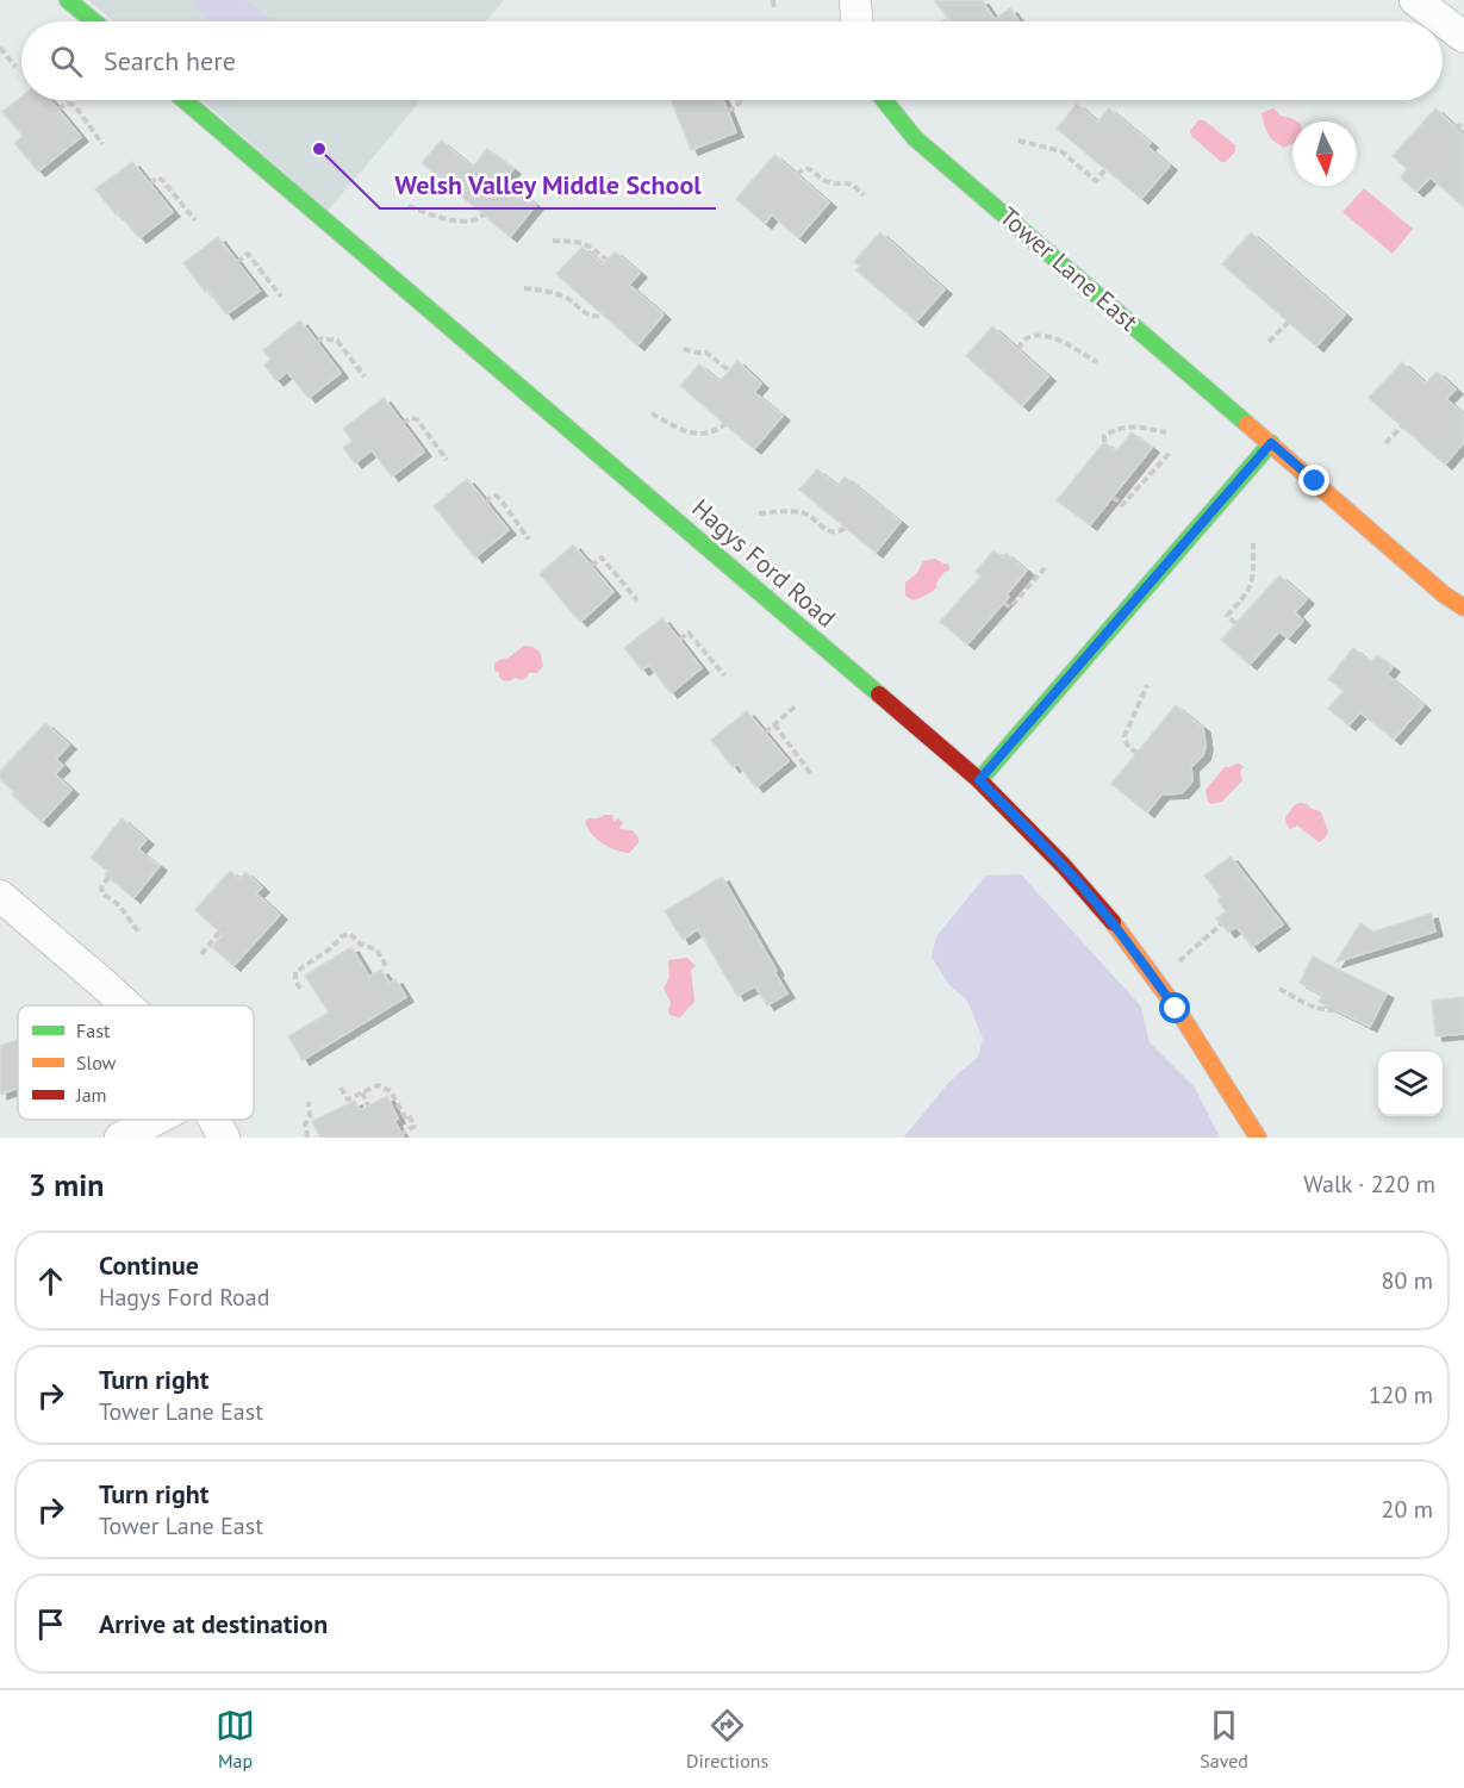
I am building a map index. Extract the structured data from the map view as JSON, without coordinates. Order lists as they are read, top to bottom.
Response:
{
  "streets": {
    "street": ["Tower Lane East", "Hagys Ford Road"]
  },
  "places": ["Welsh Valley Middle School"],
  "legend": ["Fast", "Slow", "Jam"],
  "north": "bottom",
  "page": {
    "search": "Search here",
    "heading": ["3 min", "Walk · 220 m"],
    "list": [
      ["Continue", "Hagys Ford Road", "80 m"],
      ["Turn right", "Tower Lane East", "120 m"],
      ["Turn right", "Tower Lane East", "20 m"],
      "Arrive at destination"
    ],
    "nav": ["Map", "Directions", "Saved"]
  }
}
